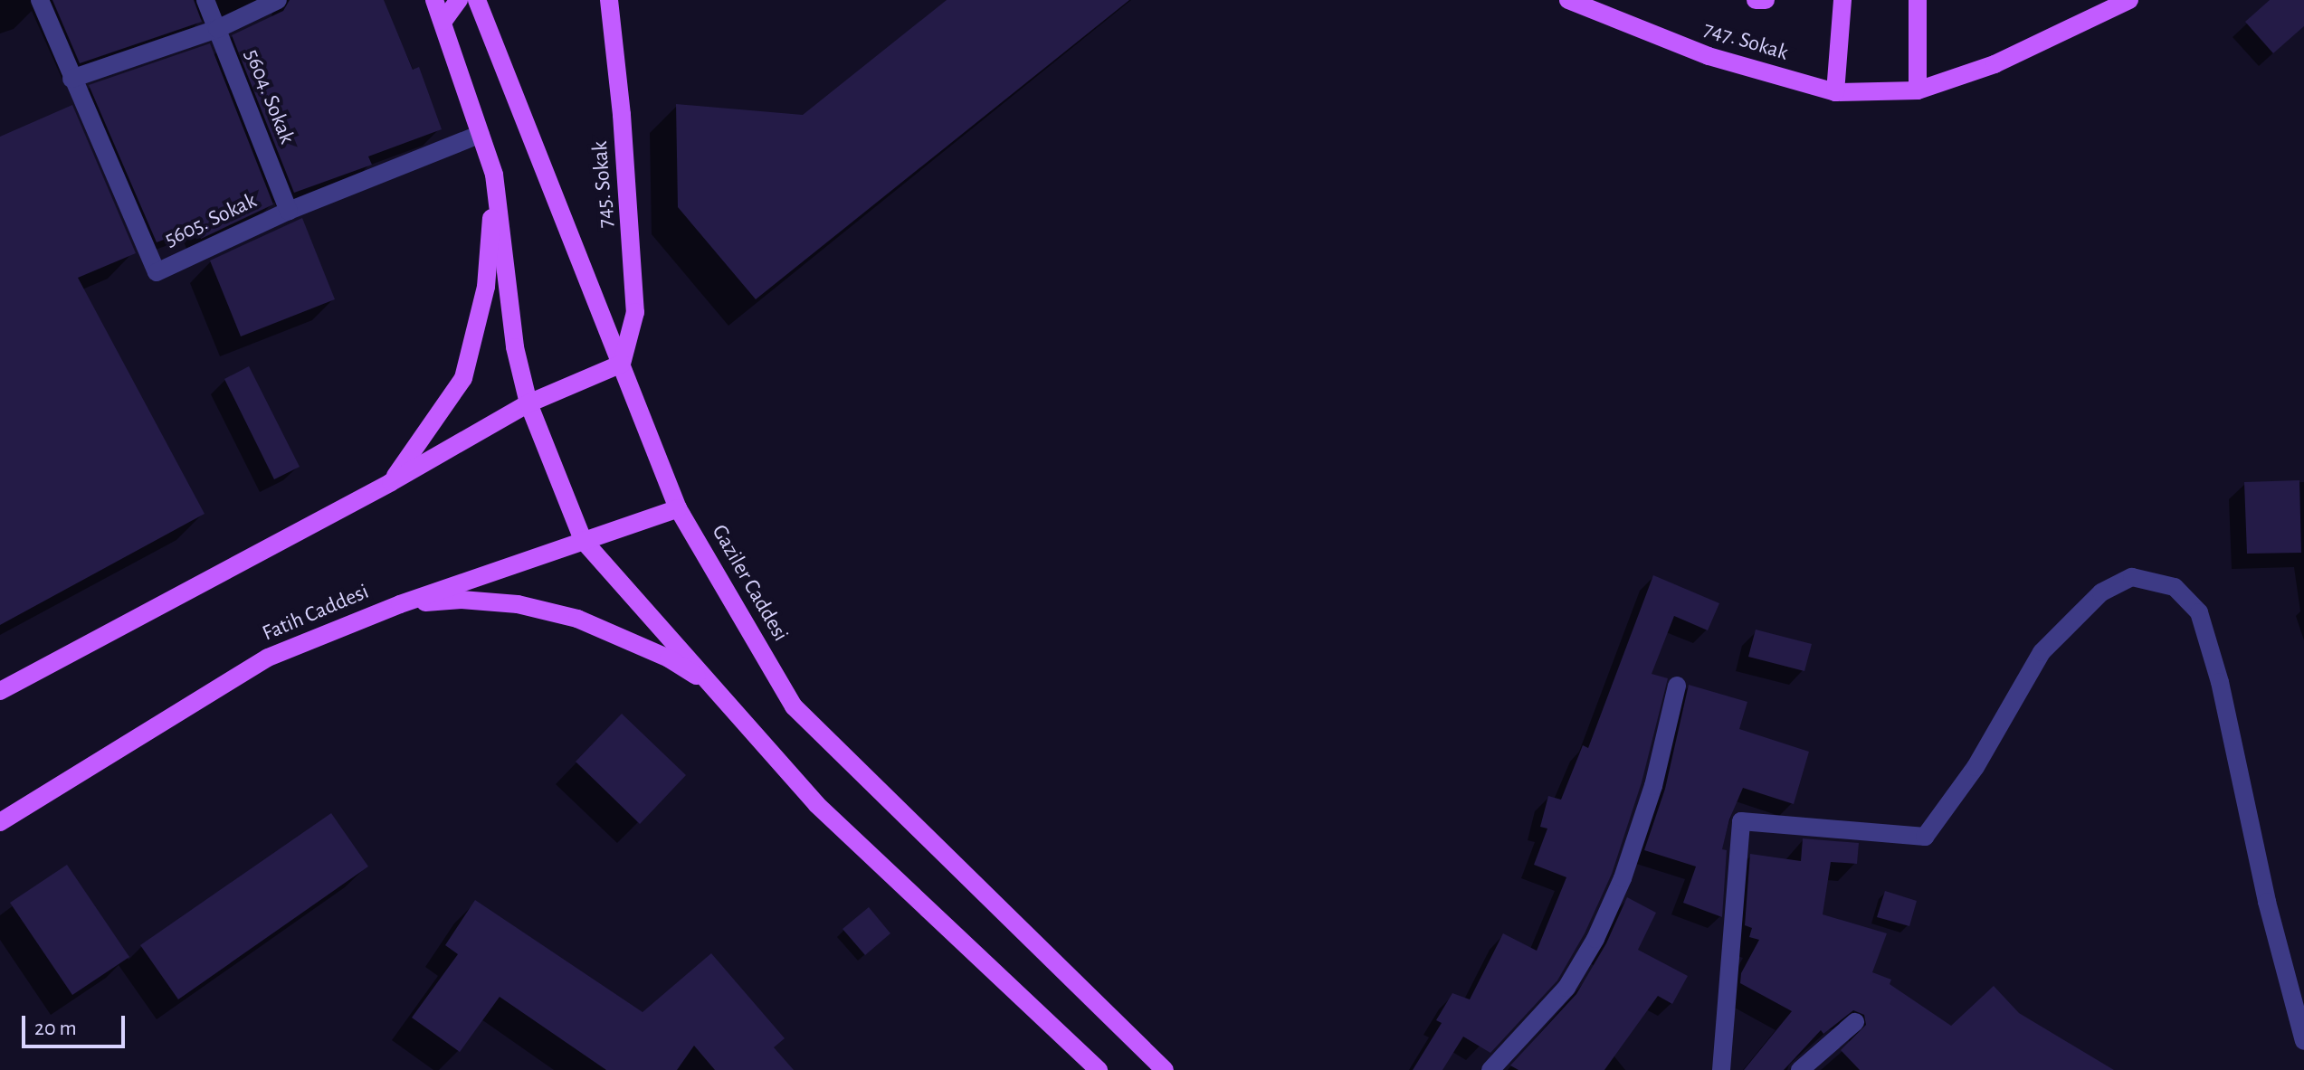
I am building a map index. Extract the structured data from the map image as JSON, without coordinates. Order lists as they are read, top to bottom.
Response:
{
  "streets": {
    "main road": [
      "747. Sokak",
      "745. Sokak",
      "Gaziler Caddesi",
      "Fatih Caddesi"
    ],
    "street": ["5604. Sokak", "5605. Sokak"]
  },
  "crossings": [
    ["5604. Sokak", "5605. Sokak"],
    ["745. Sokak", "Gaziler Caddesi"],
    ["Gaziler Caddesi", "Fatih Caddesi"]
  ],
  "scale_bar": "20 m"
}
